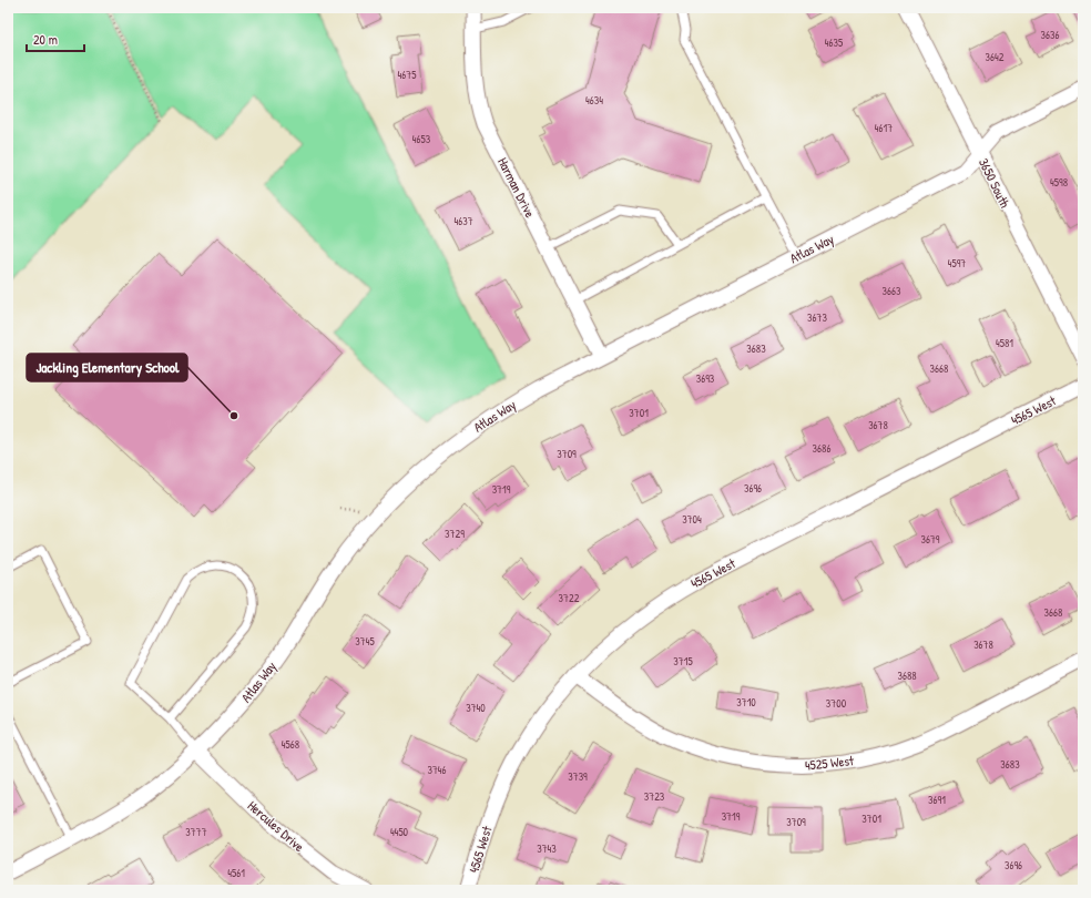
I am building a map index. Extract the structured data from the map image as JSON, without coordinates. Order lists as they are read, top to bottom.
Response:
{
  "streets": {
    "street": [
      "3650 South",
      "Harman Drive",
      "Atlas Way",
      "4565 West",
      "4525 West",
      "Hercules Drive"
    ]
  },
  "crossings": [
    ["3650 South", "Atlas Way"],
    ["Harman Drive", "Atlas Way"],
    ["Atlas Way", "Hercules Drive"],
    ["4565 West", "4525 West"]
  ],
  "places": ["Jackling Elementary School"],
  "house_numbers": [
    "3636",
    "4635",
    "3642",
    "4675",
    "4634",
    "4617",
    "4653",
    "4598",
    "4637",
    "4597",
    "3663",
    "3673",
    "4581",
    "3683",
    "3668",
    "3693",
    "3701",
    "3678",
    "3686",
    "3709",
    "3696",
    "3719",
    "3704",
    "3729",
    "3679",
    "3722",
    "3668",
    "3745",
    "3678",
    "3715",
    "3688",
    "3710",
    "3700",
    "3740",
    "4568",
    "3683",
    "3746",
    "3739",
    "3723",
    "3691",
    "3719",
    "3701",
    "3709",
    "3777",
    "4450",
    "3743",
    "3696",
    "4561"
  ],
  "scale_bar": "20 m"
}
